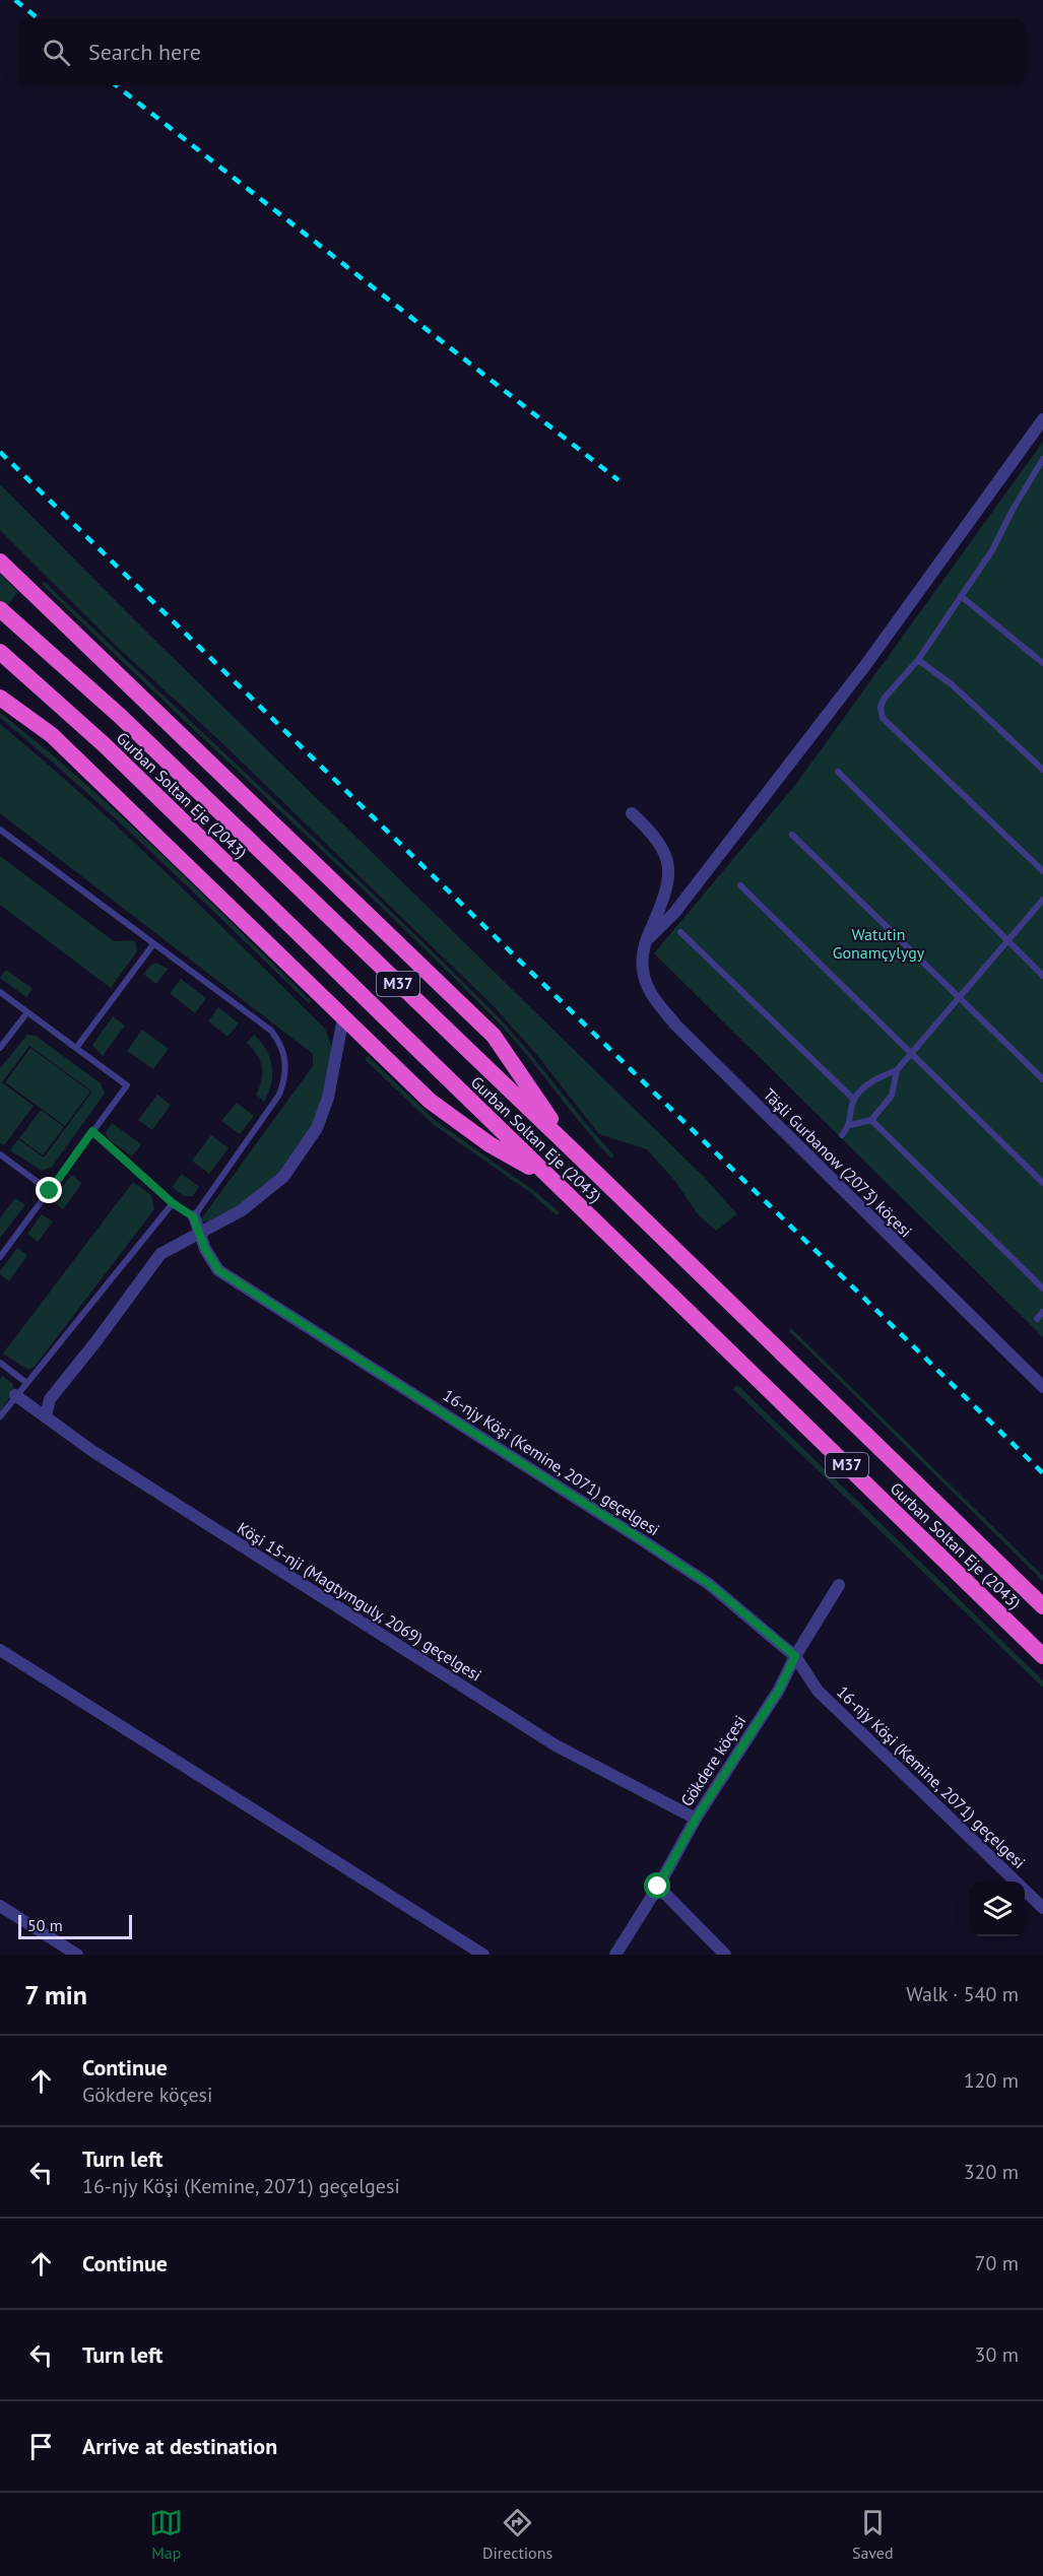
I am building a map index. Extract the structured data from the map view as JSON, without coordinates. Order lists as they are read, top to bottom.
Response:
{
  "streets": {
    "highway": ["Gurban Soltan Eje (2043)", "M37"],
    "street": [
      "Täşli Gurbanow (2073) köçesi",
      "16-njy Köşi (Kemine, 2071) geçelgesi",
      "Köşi 15-nji (Magtymguly, 2069) geçelgesi",
      "Gökdere köçesi"
    ]
  },
  "crossings": [
    ["16-njy Köşi (Kemine, 2071) geçelgesi", "Gökdere köçesi"],
    ["Köşi 15-nji (Magtymguly, 2069) geçelgesi", "Gökdere köçesi"]
  ],
  "parks": ["Watutin Gonamçylygy"],
  "scale_bar": "50 m",
  "page": {
    "search": "Search here",
    "scale": "50 m",
    "heading": ["7 min", "Walk · 540 m"],
    "list": [
      ["Continue", "Gökdere köçesi", "120 m"],
      ["Turn left", "16-njy Köşi (Kemine, 2071) geçelgesi", "320 m"],
      ["Continue", "70 m"],
      ["Turn left", "30 m"],
      "Arrive at destination"
    ],
    "nav": ["Map", "Directions", "Saved"]
  }
}
